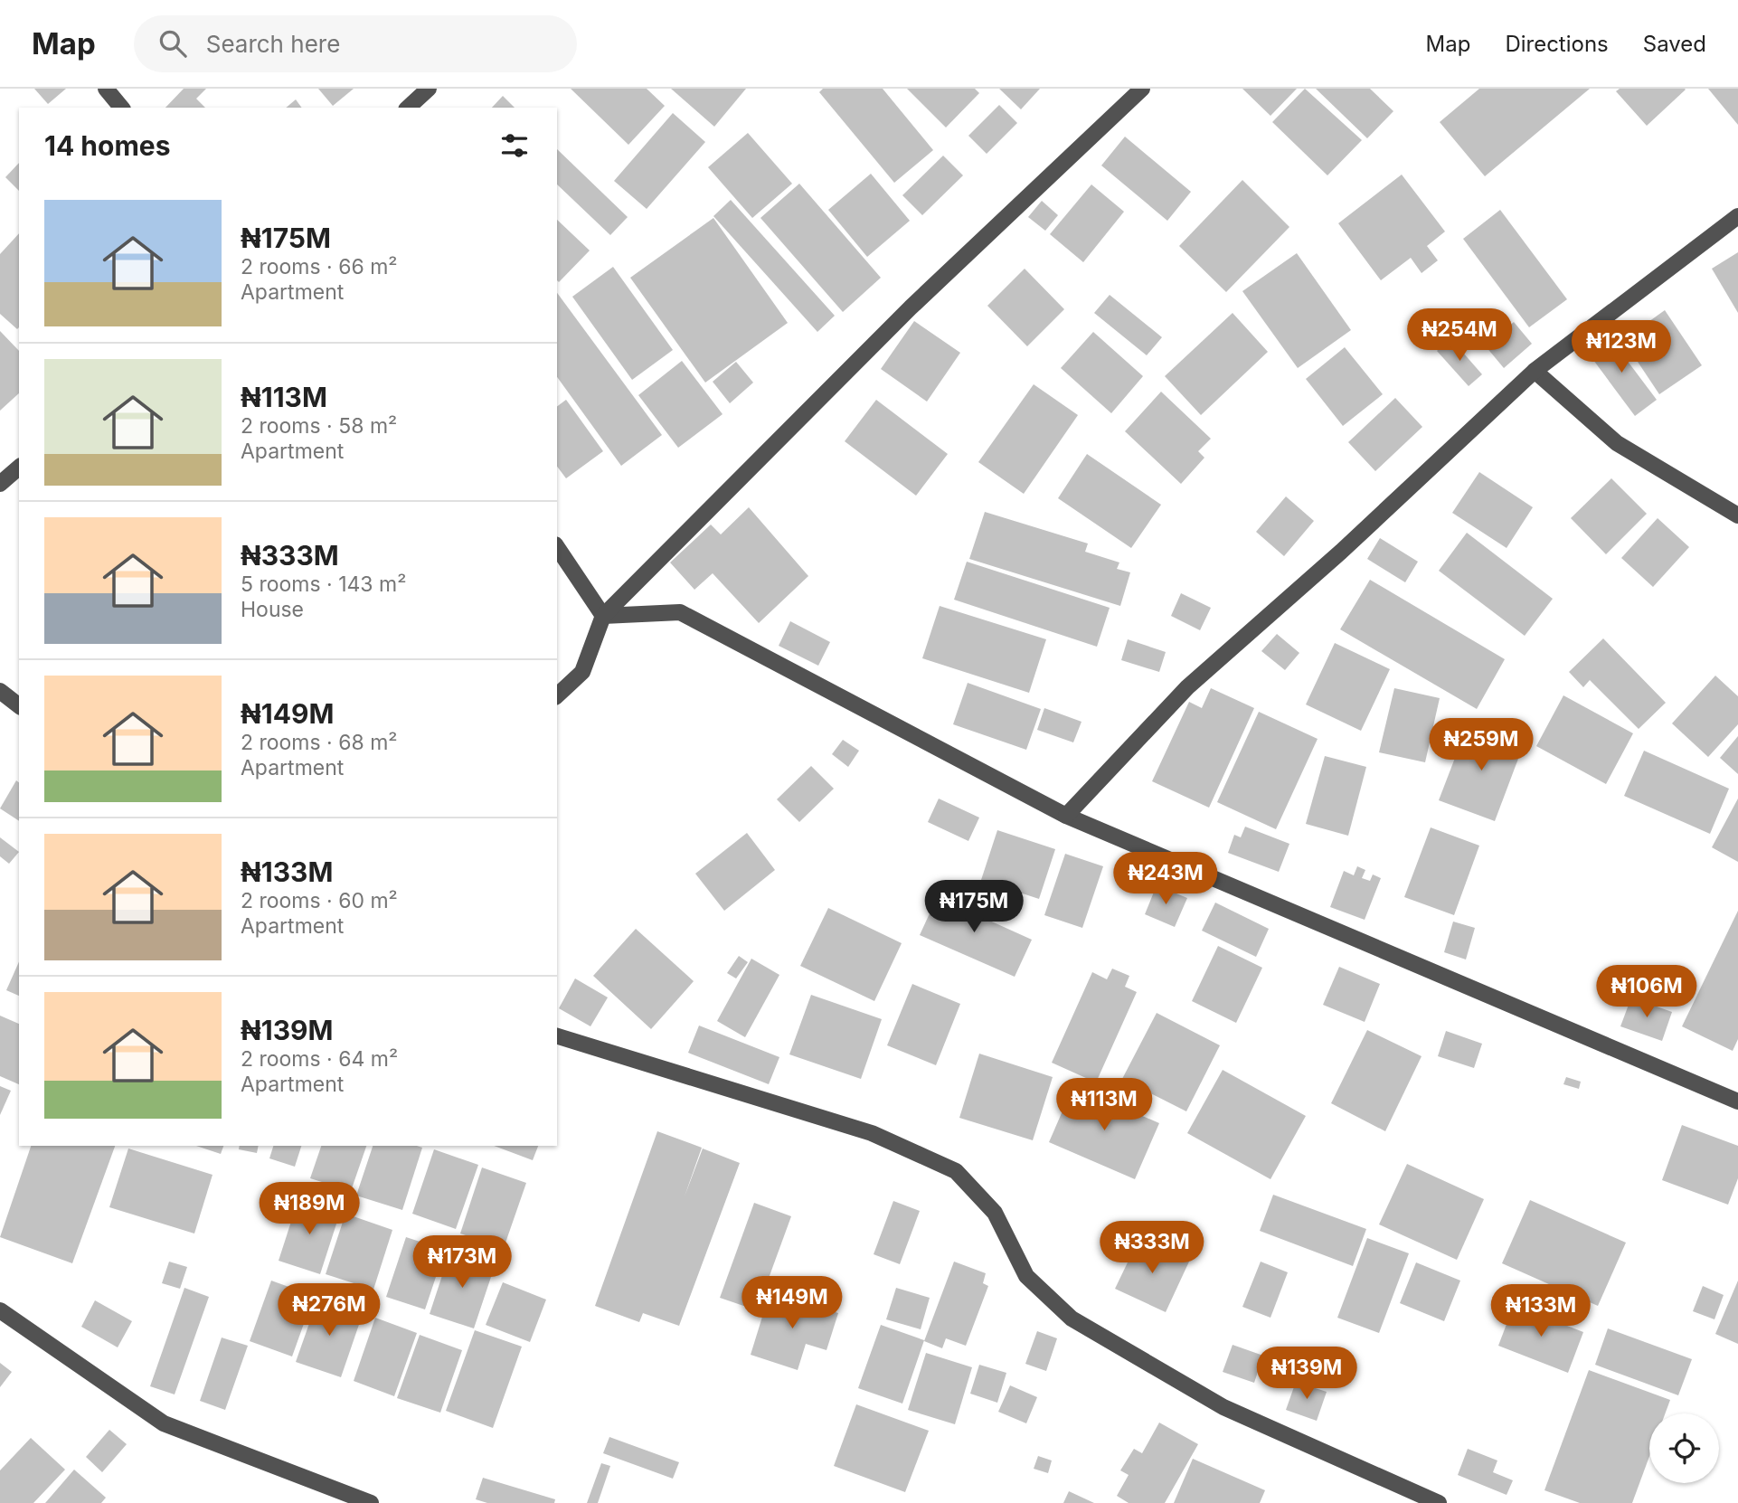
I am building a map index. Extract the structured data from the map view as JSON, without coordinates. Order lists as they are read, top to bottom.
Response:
{
  "page": {
    "header": "Map",
    "search": "Search here",
    "nav": ["Map", "Directions", "Saved"],
    "heading": "14 homes",
    "list": [
      {
        "name": "₦175M",
        "note": "2 rooms · 66 m² · Apartment"
      },
      {
        "name": "₦113M",
        "note": "2 rooms · 58 m² · Apartment"
      },
      {
        "name": "₦333M",
        "note": "5 rooms · 143 m² · House"
      },
      {
        "name": "₦149M",
        "note": "2 rooms · 68 m² · Apartment"
      },
      {
        "name": "₦133M",
        "note": "2 rooms · 60 m² · Apartment"
      },
      {
        "name": "₦139M",
        "note": "2 rooms · 64 m² · Apartment"
      }
    ],
    "price": [
      "₦254M",
      "₦123M",
      "₦259M",
      "₦243M",
      "₦175M",
      "₦106M",
      "₦113M",
      "₦189M",
      "₦333M",
      "₦173M",
      "₦149M",
      "₦276M",
      "₦133M",
      "₦139M"
    ]
  }
}
